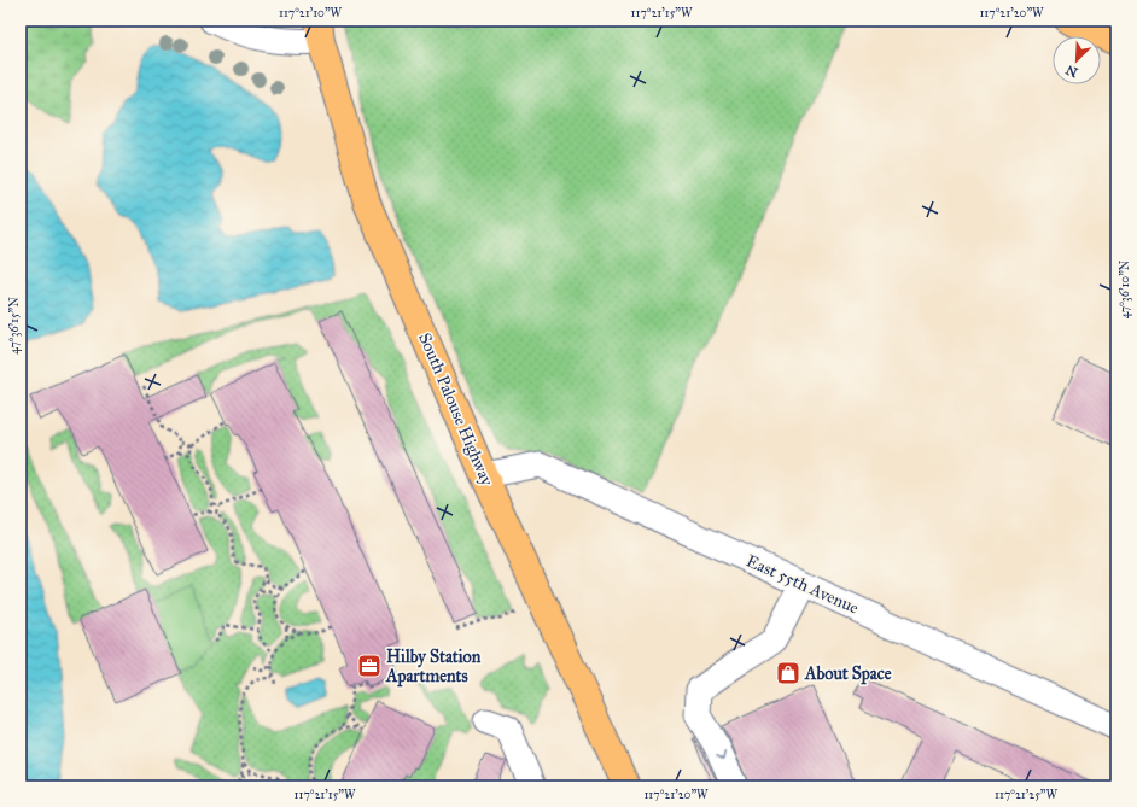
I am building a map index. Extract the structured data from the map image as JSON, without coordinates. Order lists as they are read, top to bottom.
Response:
{
  "streets": {
    "main road": ["South Palouse Highway"],
    "street": ["East 55th Avenue"]
  },
  "crossings": [
    ["South Palouse Highway", "East 55th Avenue"]
  ],
  "places": {
    "office": ["Hilby Station Apartments"],
    "shop": ["About Space"]
  },
  "north": "bottom left",
  "coordinates": [
    "117°21'10\"W",
    "117°21'15\"W",
    "117°21'20\"W",
    "47°36'10\"N",
    "47°36'15\"N",
    "117°21'25\"W"
  ]
}
